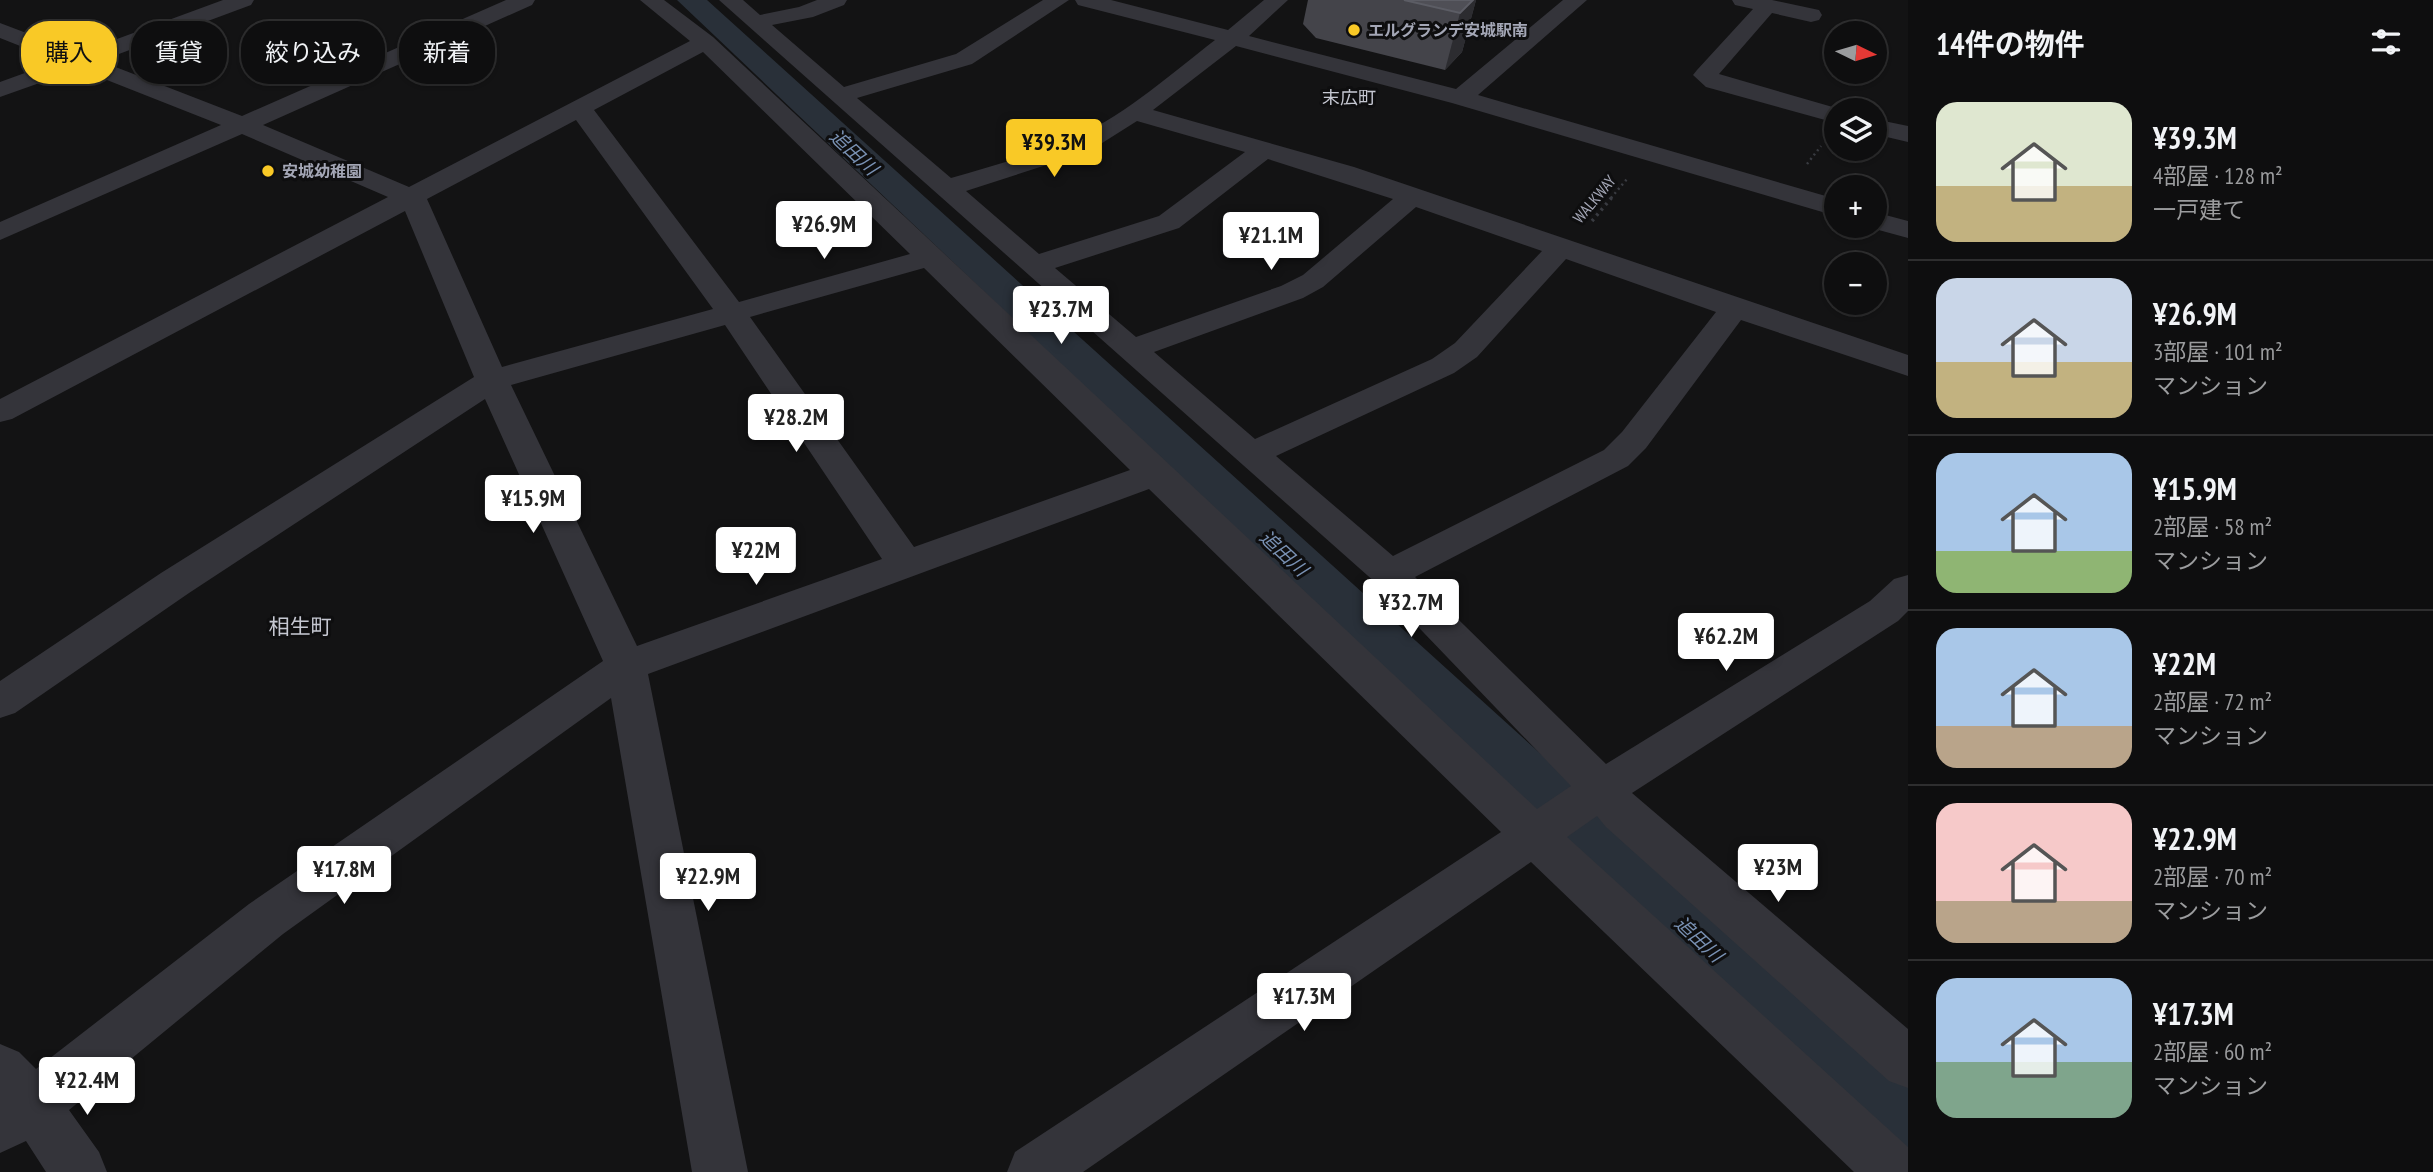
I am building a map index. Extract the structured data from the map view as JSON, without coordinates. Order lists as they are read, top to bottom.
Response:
{
  "streets": {
    "path": ["WALKWAY"]
  },
  "districts": ["末広町", "相生町"],
  "water": ["追田川"],
  "places": ["エルグランデ安城駅南", "安城幼稚園"],
  "north": "right",
  "page": {
    "heading": "14件の物件",
    "map_buttons": ["+", "−"],
    "chip": [
      "購入",
      "賃貸",
      "絞り込み",
      "新着"
    ],
    "list": [
      {
        "name": "¥39.3M",
        "note": "4部屋 · 128 m² · 一戸建て"
      },
      {
        "name": "¥26.9M",
        "note": "3部屋 · 101 m² · マンション"
      },
      {
        "name": "¥15.9M",
        "note": "2部屋 · 58 m² · マンション"
      },
      {
        "name": "¥22M",
        "note": "2部屋 · 72 m² · マンション"
      },
      {
        "name": "¥22.9M",
        "note": "2部屋 · 70 m² · マンション"
      },
      {
        "name": "¥17.3M",
        "note": "2部屋 · 60 m² · マンション"
      }
    ],
    "price": [
      "¥39.3M",
      "¥26.9M",
      "¥21.1M",
      "¥23.7M",
      "¥28.2M",
      "¥15.9M",
      "¥22M",
      "¥32.7M",
      "¥62.2M",
      "¥23M",
      "¥17.8M",
      "¥22.9M",
      "¥17.3M",
      "¥22.4M"
    ]
  }
}
